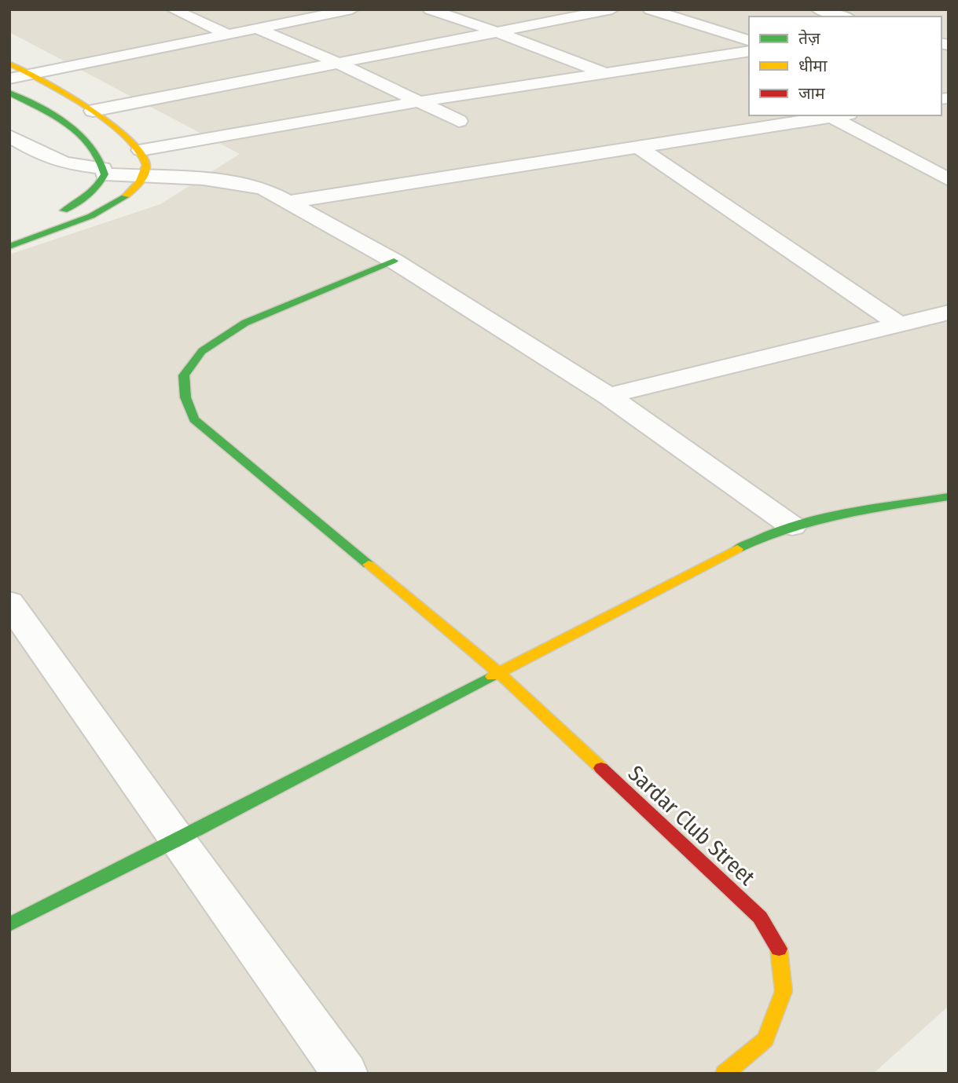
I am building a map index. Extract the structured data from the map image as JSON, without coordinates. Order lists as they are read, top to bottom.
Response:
{
  "streets": {
    "street": ["Sardar Club Street"]
  },
  "legend": ["तेज़", "धीमा", "जाम"]
}
